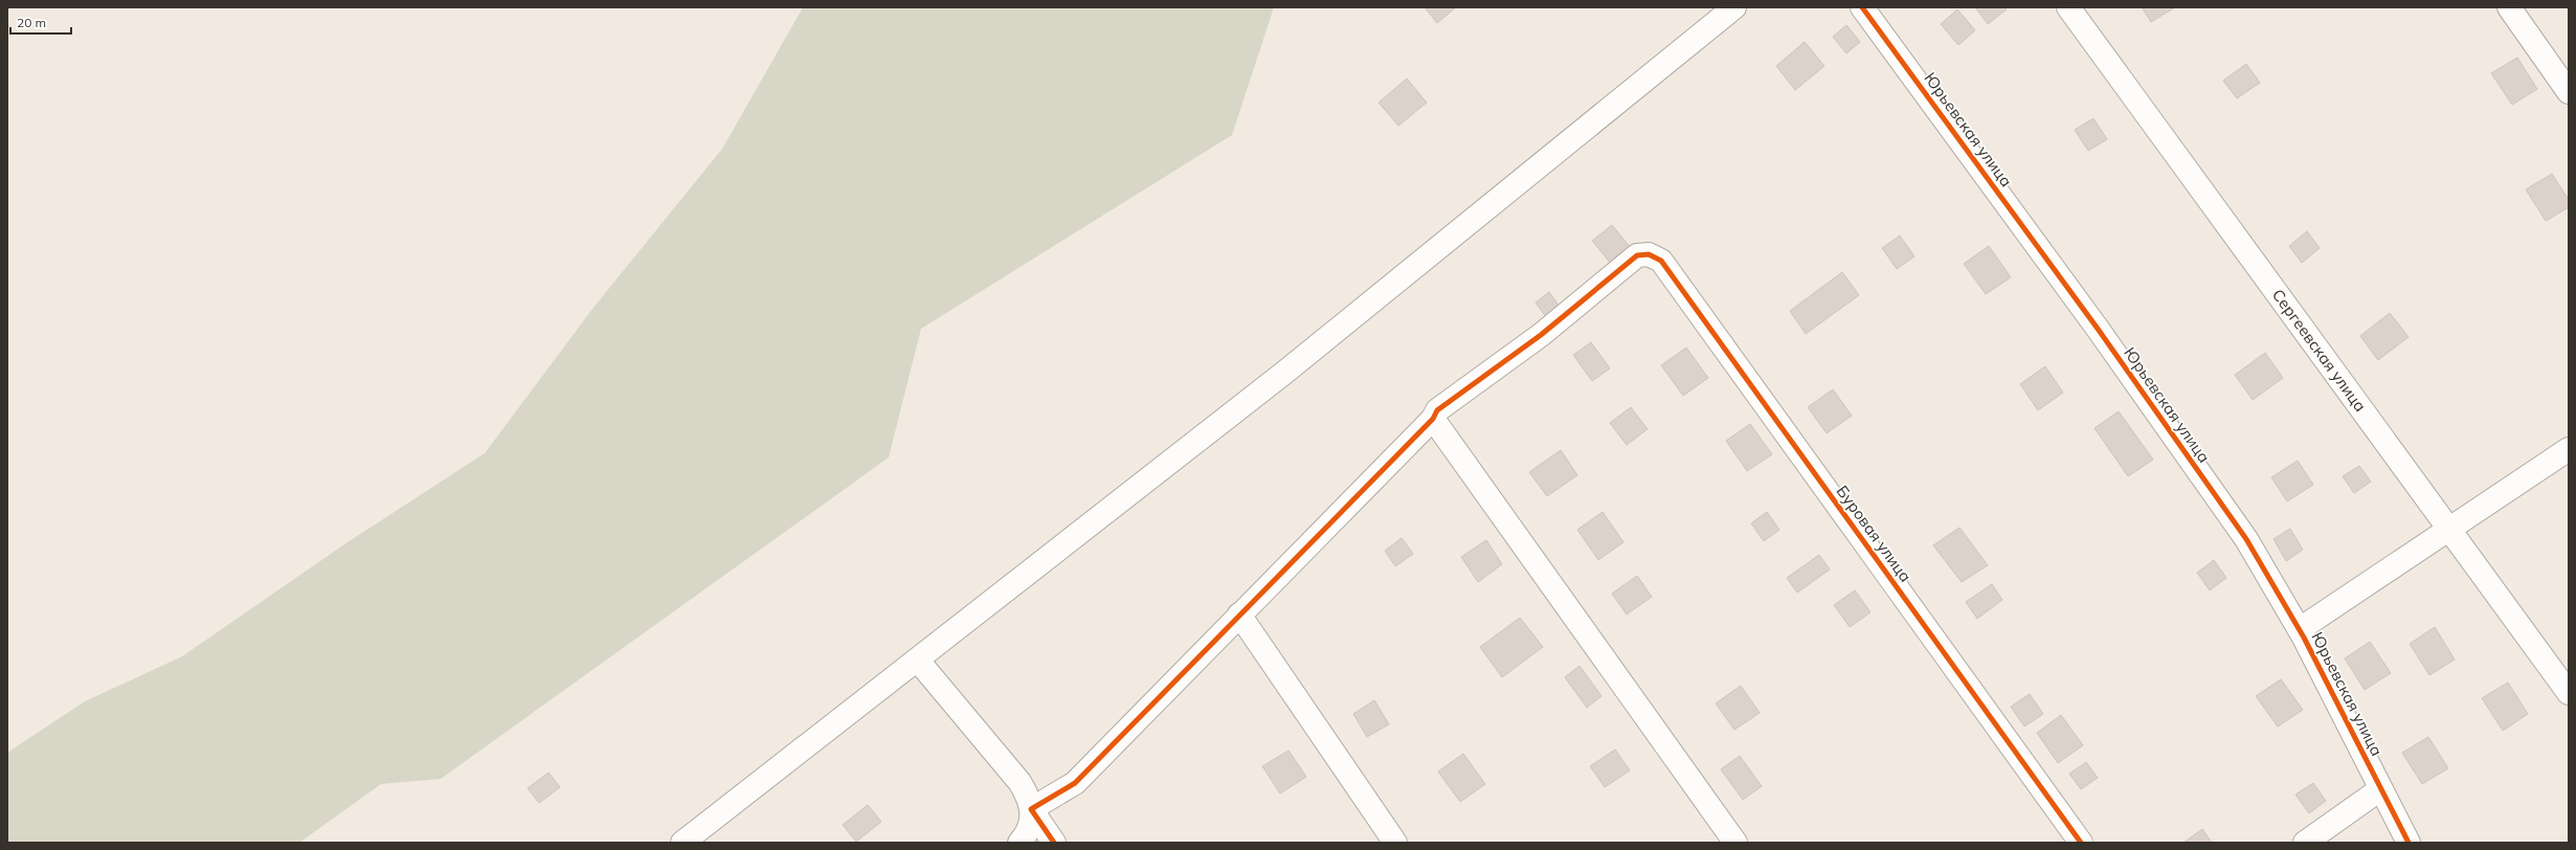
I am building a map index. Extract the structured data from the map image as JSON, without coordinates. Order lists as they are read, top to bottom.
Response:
{
  "streets": {
    "street": ["Юрьевская улица", "Сергеевская улица", "Буровая улица"]
  },
  "scale_bar": "20 m"
}
